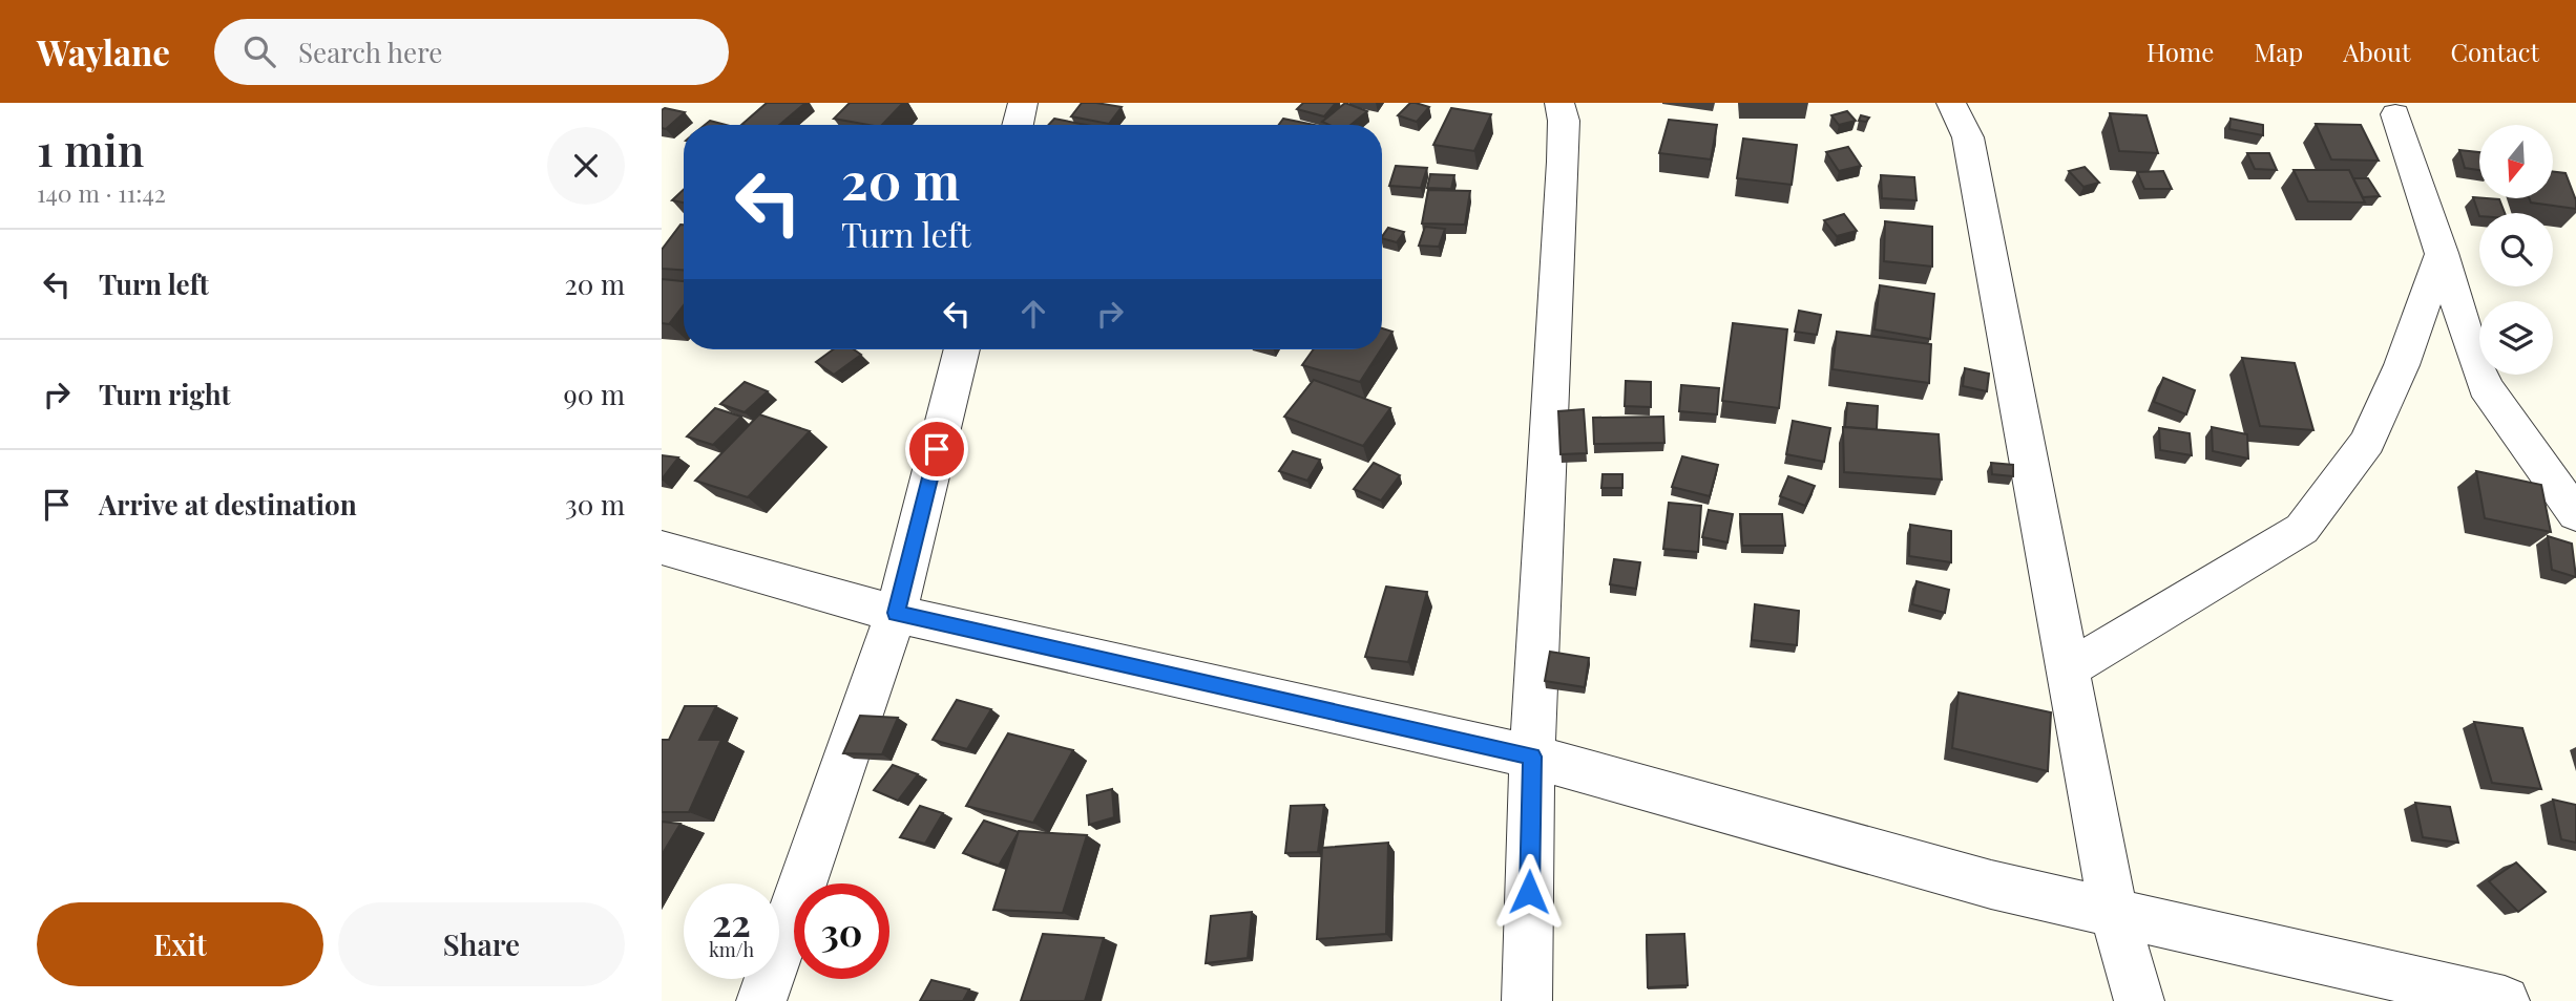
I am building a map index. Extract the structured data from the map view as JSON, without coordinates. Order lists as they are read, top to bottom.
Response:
{
  "north": "bottom",
  "page": {
    "header": "Waylane",
    "search": "Search here",
    "nav": [
      "Home",
      "Map",
      "About",
      "Contact"
    ],
    "heading": ["1 min", "140 m · 11:42"],
    "turn": ["20 m", "Turn left"],
    "list": [
      {
        "name": "Turn left",
        "value": "20 m"
      },
      {
        "name": "Turn right",
        "value": "90 m"
      },
      {
        "name": "Arrive at destination",
        "value": "30 m"
      }
    ],
    "speed": "22 km/h",
    "limit": "30",
    "buttons": ["Exit", "Share"]
  }
}
